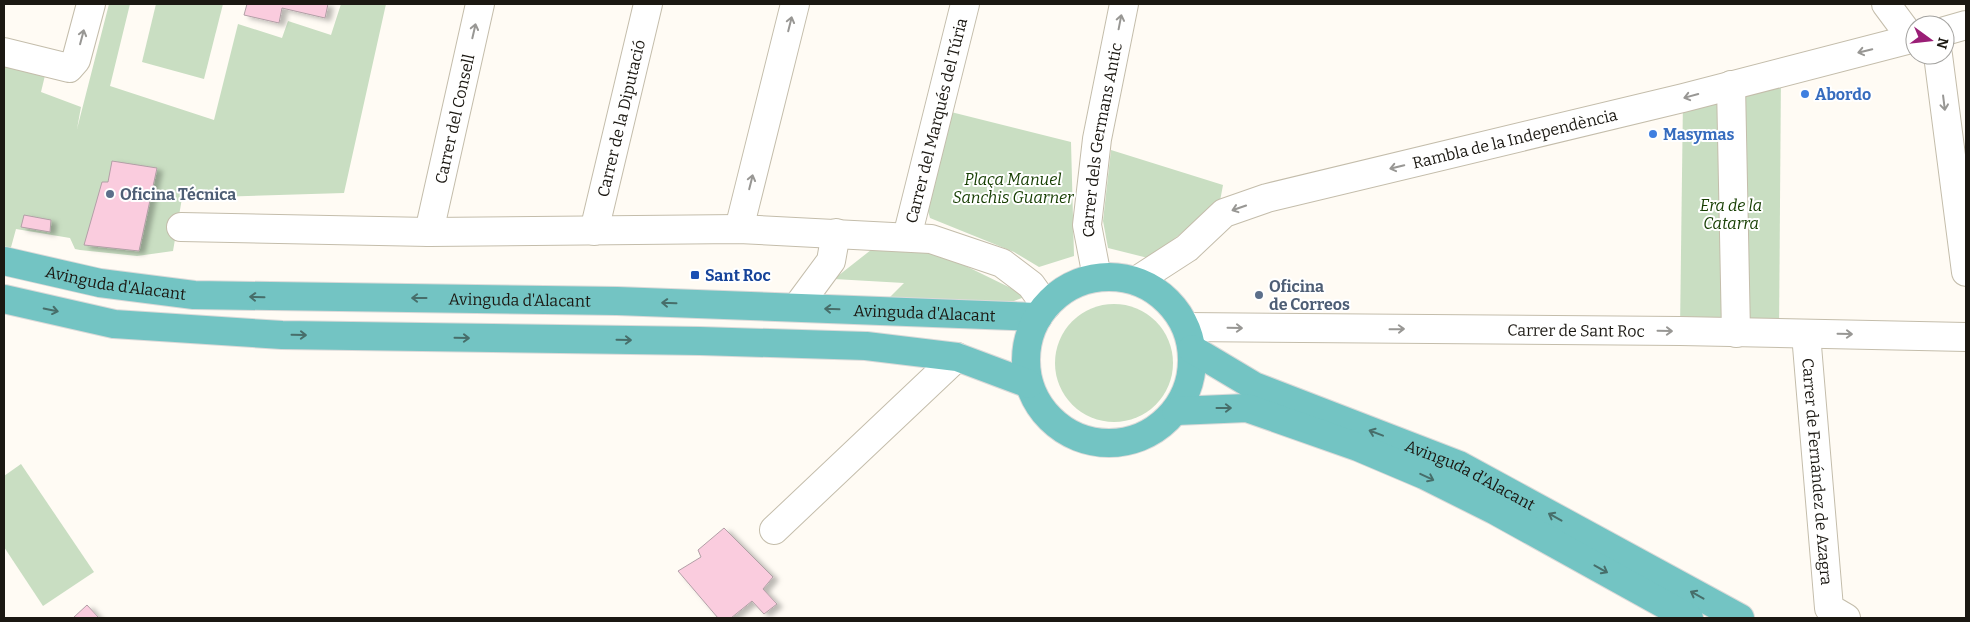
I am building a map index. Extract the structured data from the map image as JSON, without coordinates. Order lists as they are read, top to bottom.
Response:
{
  "streets": {
    "main road": ["Avinguda d'Alacant"],
    "street": [
      "Carrer del Consell",
      "Carrer de la Diputació",
      "Carrer del Marqués del Túria",
      "Rambla de la Independència",
      "Carrer dels Germans Antic",
      "Carrer de Sant Roc",
      "Carrer de Fernández de Azagra"
    ]
  },
  "crossings": [
    ["Rambla de la Independència", "Carrer dels Germans Antic"],
    ["Rambla de la Independència", "Avinguda d'Alacant"],
    ["Rambla de la Independència", "Carrer de Sant Roc"],
    ["Carrer dels Germans Antic", "Avinguda d'Alacant"],
    ["Carrer dels Germans Antic", "Carrer de Sant Roc"],
    ["Avinguda d'Alacant", "Carrer de Sant Roc"],
    ["Carrer de Sant Roc", "Carrer de Fernández de Azagra"]
  ],
  "one_way": [
    "Carrer del Consell",
    "Rambla de la Independència",
    "Carrer dels Germans Antic",
    "Carrer de Sant Roc"
  ],
  "parks": ["Plaça Manuel Sanchis Guarner", "Era de la Catarra"],
  "places": {
    "other": [
      "Abordo",
      "Masymas",
      "Oficina Técnica",
      "Oficina de Correos"
    ],
    "transit": ["Sant Roc"]
  },
  "north": "right"
}
